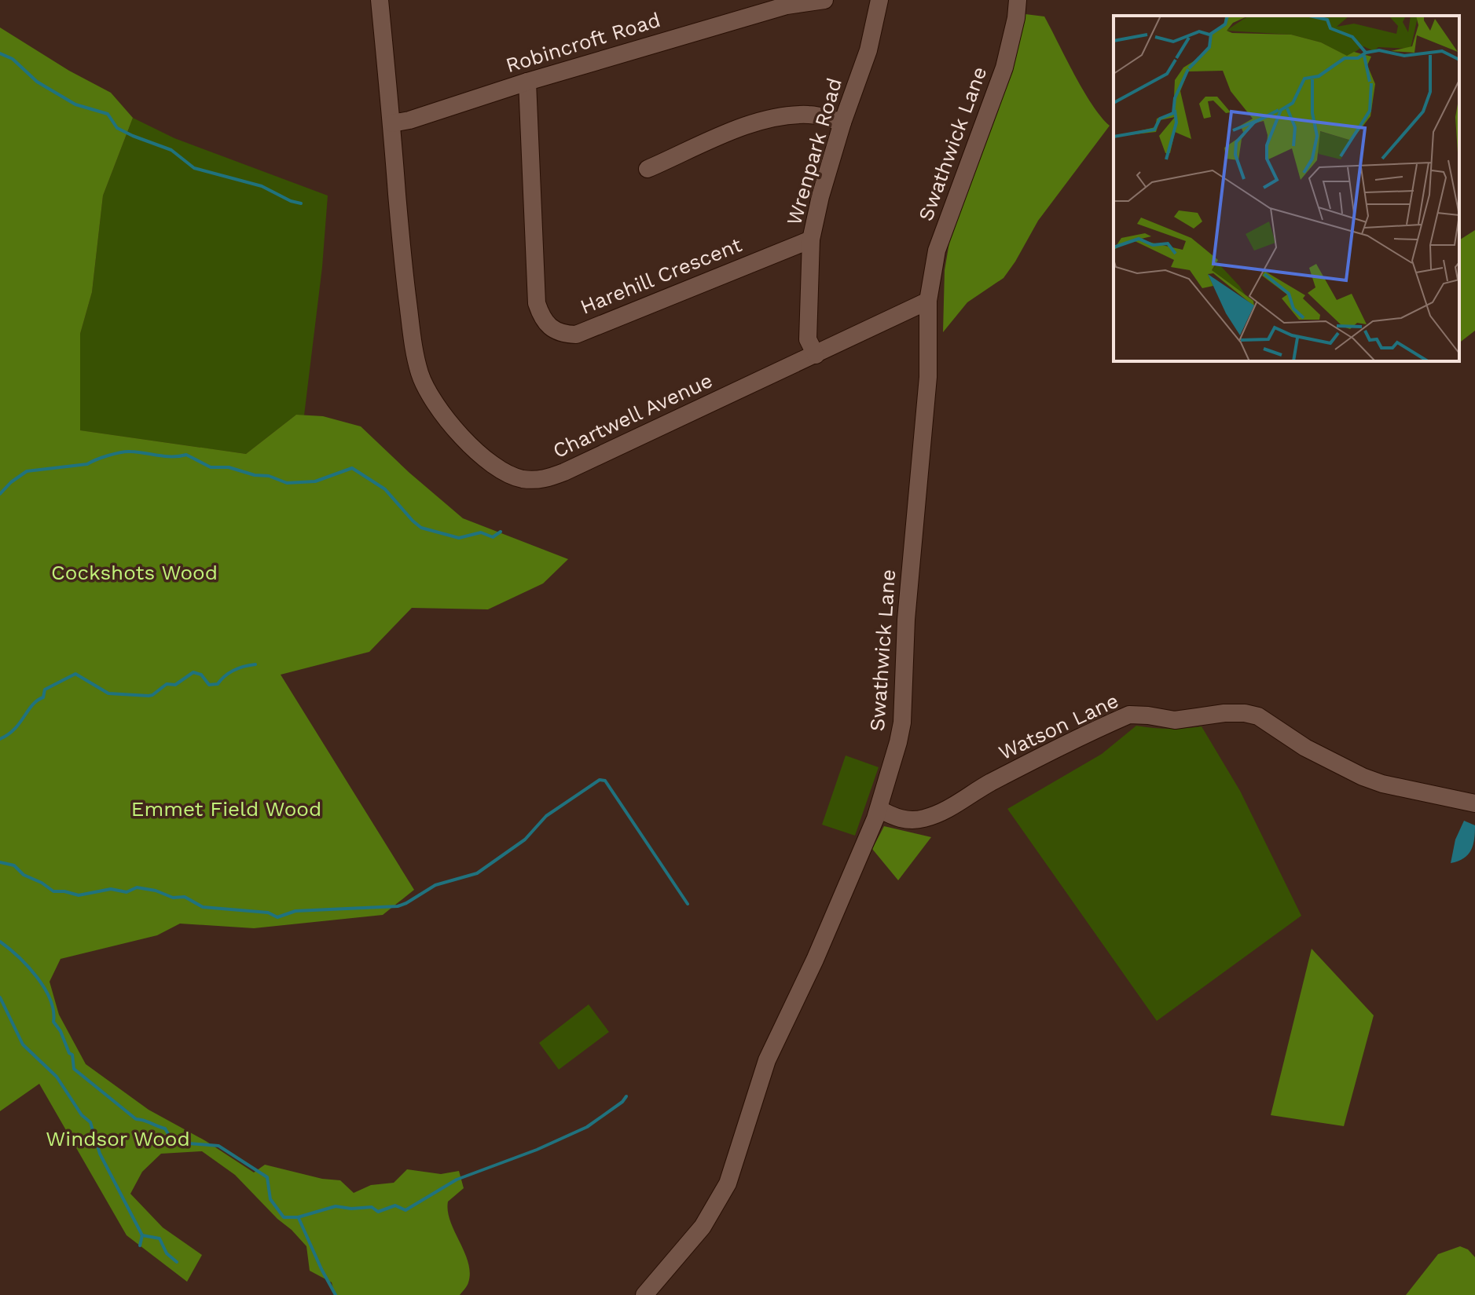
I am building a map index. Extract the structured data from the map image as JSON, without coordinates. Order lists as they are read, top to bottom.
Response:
{
  "streets": {
    "street": [
      "Robincroft Road",
      "Swathwick Lane",
      "Wrenpark Road",
      "Harehill Crescent",
      "Chartwell Avenue",
      "Watson Lane"
    ]
  },
  "crossings": [
    ["Robincroft Road", "Harehill Crescent"],
    ["Robincroft Road", "Chartwell Avenue"],
    ["Swathwick Lane", "Chartwell Avenue"],
    ["Swathwick Lane", "Watson Lane"],
    ["Wrenpark Road", "Harehill Crescent"],
    ["Wrenpark Road", "Chartwell Avenue"]
  ],
  "parks": ["Cockshots Wood", "Emmet Field Wood", "Windsor Wood"]
}
